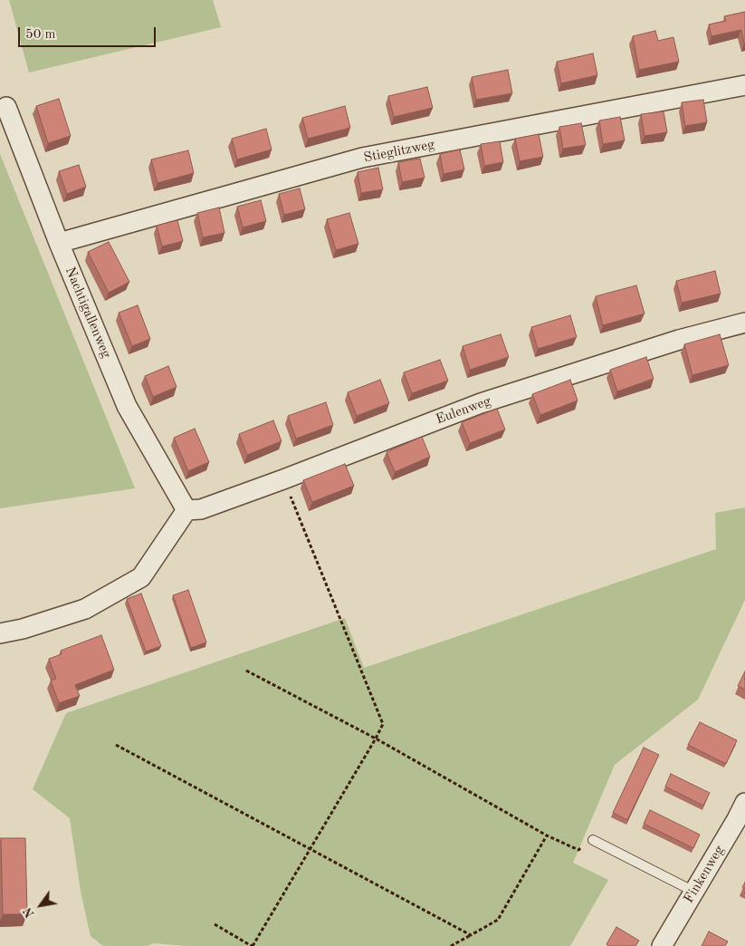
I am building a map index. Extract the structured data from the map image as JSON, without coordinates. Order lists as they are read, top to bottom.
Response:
{
  "streets": {
    "street": [
      "Stieglitzweg",
      "Nachtigallenweg",
      "Eulenweg",
      "Finkenweg"
    ]
  },
  "crossings": [
    ["Stieglitzweg", "Nachtigallenweg"],
    ["Nachtigallenweg", "Eulenweg"]
  ],
  "scale_bar": "50 m",
  "north": "bottom left"
}
